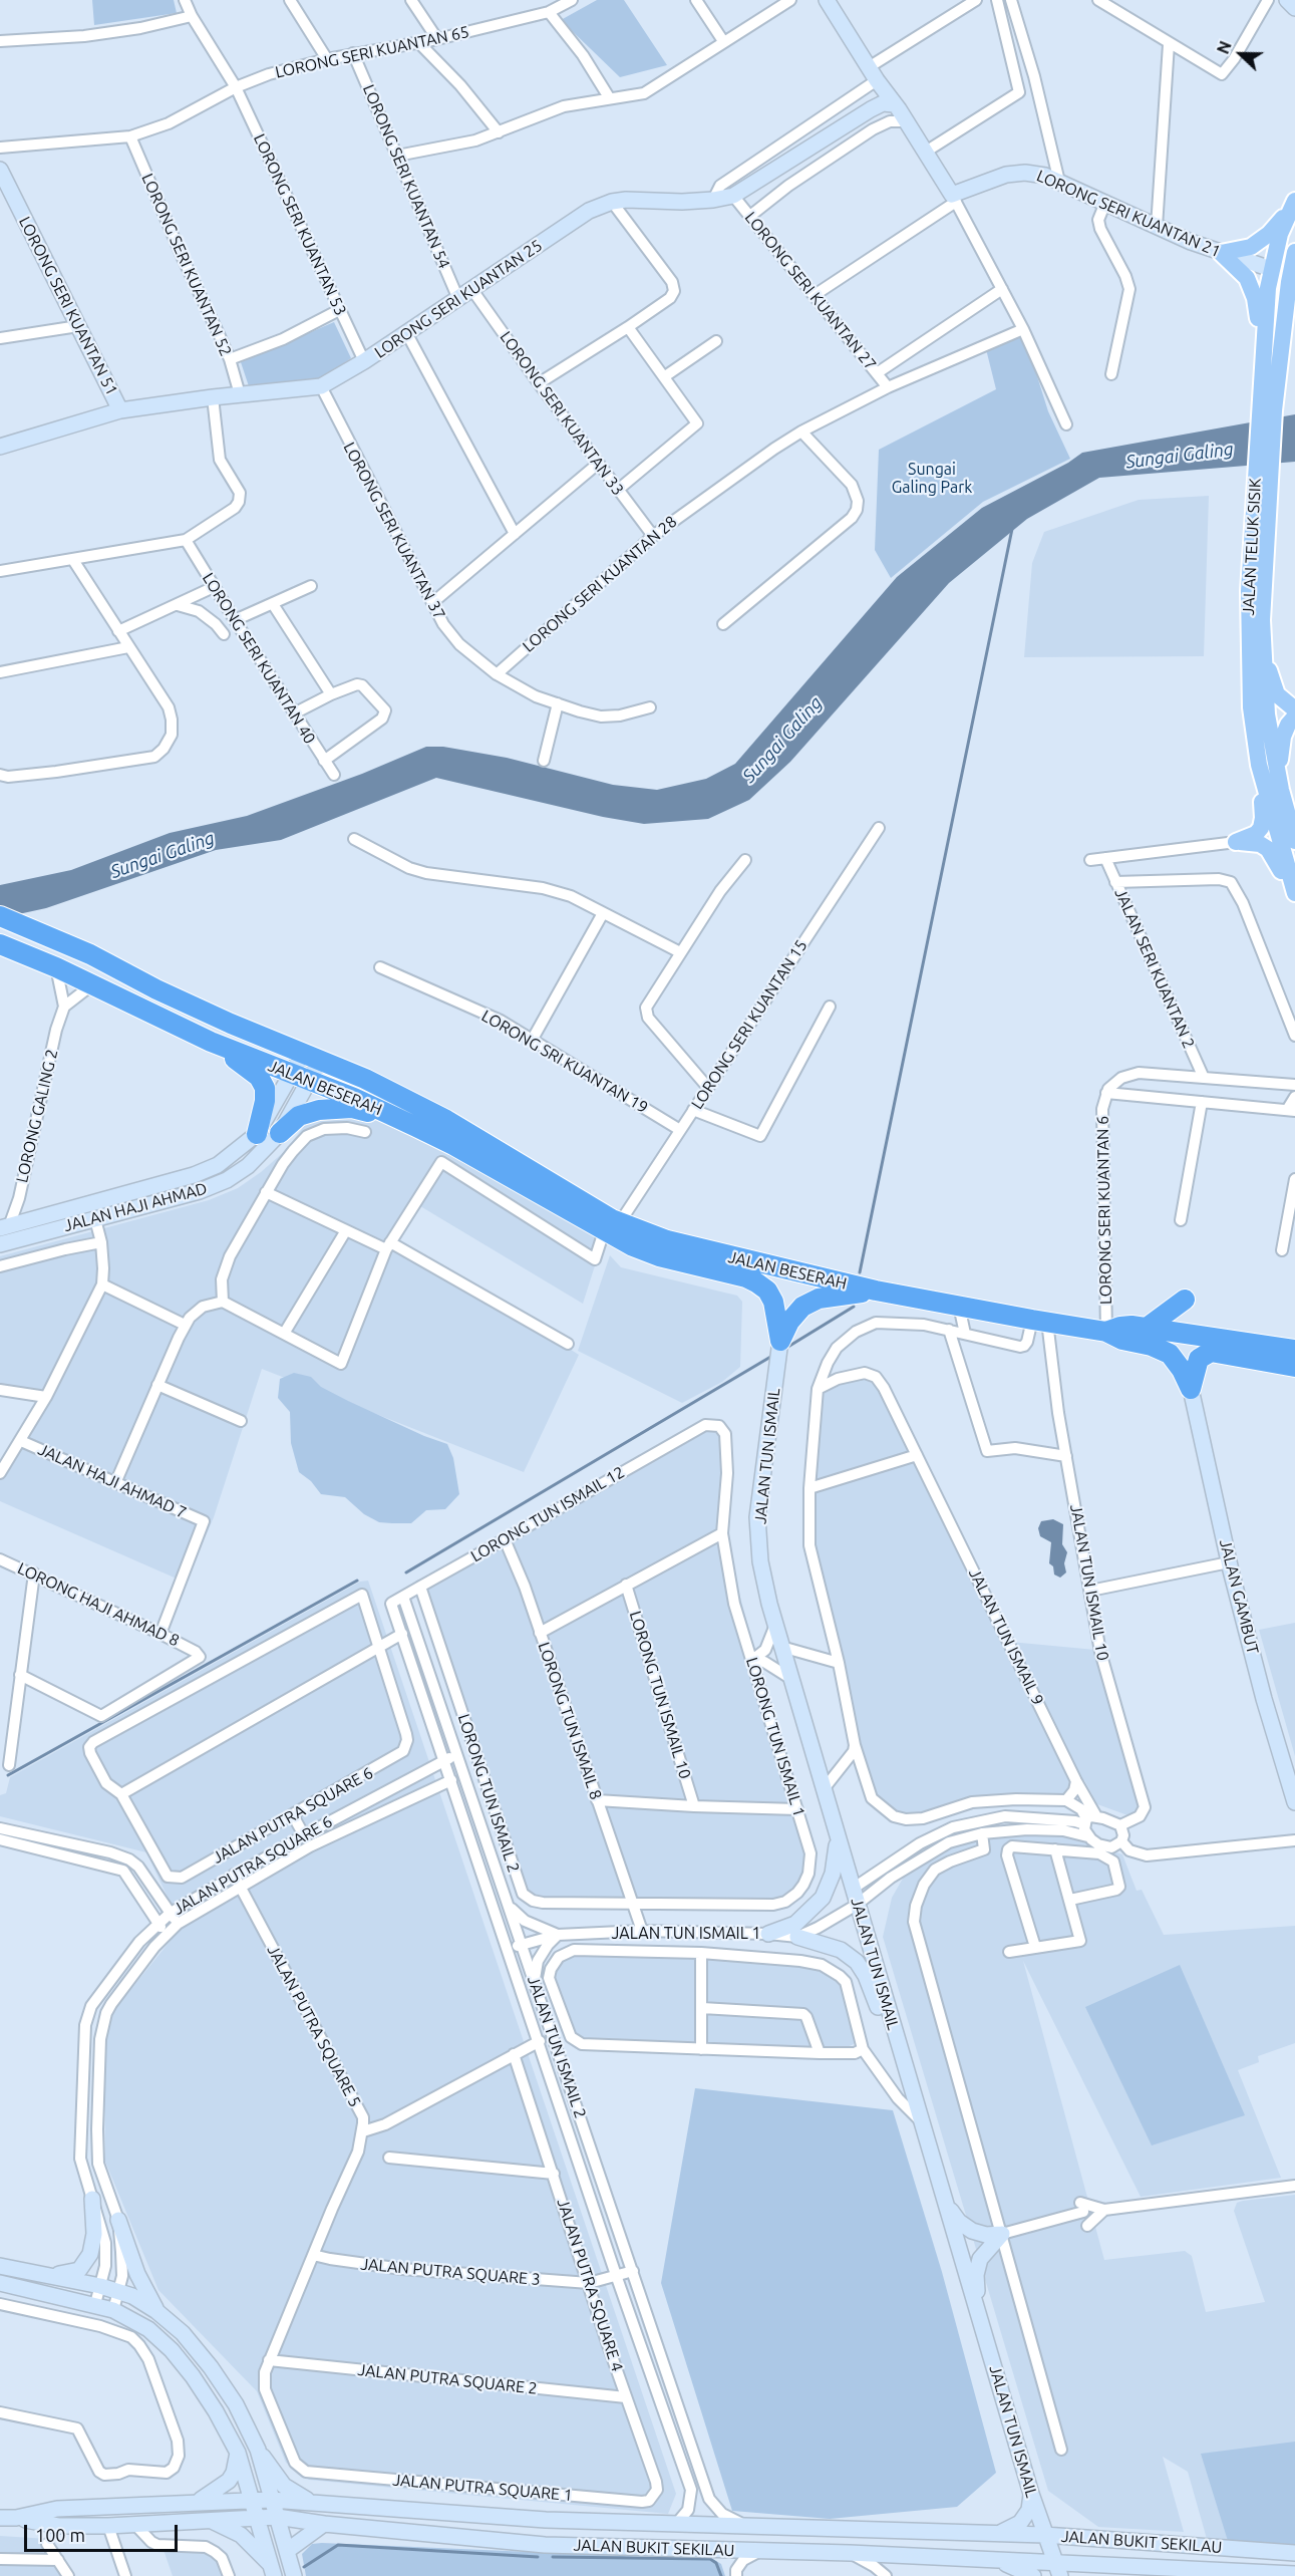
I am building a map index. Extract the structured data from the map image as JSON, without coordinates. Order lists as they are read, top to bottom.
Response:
{
  "streets": {
    "highway": ["JALAN BESERAH"],
    "main road": ["JALAN TELUK SISIK"],
    "street": [
      "LORONG SERI KUANTAN 65",
      "LORONG SERI KUANTAN 54",
      "LORONG SERI KUANTAN 21",
      "LORONG SERI KUANTAN 53",
      "LORONG SERI KUANTAN 52",
      "LORONG SERI KUANTAN 27",
      "LORONG SERI KUANTAN 25",
      "LORONG SERI KUANTAN 51",
      "LORONG SERI KUANTAN 33",
      "LORONG SERI KUANTAN 37",
      "LORONG SERI KUANTAN 28",
      "LORONG SERI KUANTAN 40",
      "JALAN SERI KUANTAN 2",
      "LORONG SERI KUANTAN 15",
      "LORONG SRI KUANTAN 19",
      "LORONG GALING 2",
      "JALAN HAJI AHMAD",
      "LORONG SERI KUANTAN 6",
      "JALAN TUN ISMAIL",
      "JALAN HAJI AHMAD 7",
      "LORONG TUN ISMAIL 12",
      "JALAN TUN ISMAIL 10",
      "JALAN GAMBUT",
      "LORONG HAJI AHMAD 8",
      "JALAN TUN ISMAIL 9",
      "LORONG TUN ISMAIL 10",
      "LORONG TUN ISMAIL 8",
      "LORONG TUN ISMAIL 1",
      "LORONG TUN ISMAIL 2",
      "JALAN PUTRA SQUARE 6",
      "JALAN TUN ISMAIL 1",
      "JALAN PUTRA SQUARE 5",
      "JALAN TUN ISMAIL 2",
      "JALAN PUTRA SQUARE 3",
      "JALAN PUTRA SQUARE 4",
      "JALAN PUTRA SQUARE 2",
      "JALAN PUTRA SQUARE 1",
      "JALAN BUKIT SEKILAU"
    ]
  },
  "crossings": [
    ["LORONG SERI KUANTAN 65", "LORONG SERI KUANTAN 54"],
    ["LORONG SERI KUANTAN 65", "LORONG SERI KUANTAN 53"],
    ["LORONG SERI KUANTAN 65", "LORONG SERI KUANTAN 52"],
    ["LORONG SERI KUANTAN 54", "LORONG SERI KUANTAN 25"],
    ["LORONG SERI KUANTAN 21", "JALAN TELUK SISIK"],
    ["LORONG SERI KUANTAN 53", "LORONG SERI KUANTAN 25"],
    ["LORONG SERI KUANTAN 52", "LORONG SERI KUANTAN 25"],
    ["LORONG SERI KUANTAN 27", "LORONG SERI KUANTAN 25"],
    ["LORONG SERI KUANTAN 27", "LORONG SERI KUANTAN 28"],
    ["LORONG SERI KUANTAN 25", "LORONG SERI KUANTAN 51"],
    ["LORONG SERI KUANTAN 25", "LORONG SERI KUANTAN 33"],
    ["LORONG SERI KUANTAN 25", "LORONG SERI KUANTAN 37"],
    ["LORONG SERI KUANTAN 33", "LORONG SERI KUANTAN 28"],
    ["LORONG SERI KUANTAN 37", "LORONG SERI KUANTAN 28"],
    ["JALAN SERI KUANTAN 2", "LORONG SERI KUANTAN 6"],
    ["LORONG SERI KUANTAN 15", "LORONG SRI KUANTAN 19"],
    ["LORONG SERI KUANTAN 15", "JALAN BESERAH"],
    ["JALAN BESERAH", "LORONG GALING 2"],
    ["JALAN BESERAH", "JALAN HAJI AHMAD"],
    ["JALAN BESERAH", "LORONG SERI KUANTAN 6"],
    ["JALAN BESERAH", "JALAN TUN ISMAIL"],
    ["JALAN BESERAH", "JALAN TUN ISMAIL 10"],
    ["LORONG GALING 2", "JALAN HAJI AHMAD"],
    ["JALAN TUN ISMAIL", "JALAN BUKIT SEKILAU"],
    ["JALAN HAJI AHMAD 7", "LORONG HAJI AHMAD 8"],
    ["LORONG TUN ISMAIL 12", "LORONG TUN ISMAIL 8"],
    ["LORONG TUN ISMAIL 12", "LORONG TUN ISMAIL 1"],
    ["LORONG TUN ISMAIL 12", "LORONG TUN ISMAIL 2"],
    ["LORONG TUN ISMAIL 12", "JALAN TUN ISMAIL 2"],
    ["LORONG TUN ISMAIL 8", "LORONG TUN ISMAIL 1"],
    ["LORONG TUN ISMAIL 8", "LORONG TUN ISMAIL 2"],
    ["LORONG TUN ISMAIL 8", "JALAN TUN ISMAIL 1"],
    ["LORONG TUN ISMAIL 1", "LORONG TUN ISMAIL 2"],
    ["JALAN PUTRA SQUARE 6", "JALAN PUTRA SQUARE 5"],
    ["JALAN PUTRA SQUARE 6", "JALAN TUN ISMAIL 2"],
    ["JALAN TUN ISMAIL 1", "JALAN TUN ISMAIL 2"],
    ["JALAN TUN ISMAIL 2", "JALAN BUKIT SEKILAU"],
    ["JALAN PUTRA SQUARE 3", "JALAN PUTRA SQUARE 4"],
    ["JALAN PUTRA SQUARE 4", "JALAN PUTRA SQUARE 2"],
    ["JALAN PUTRA SQUARE 4", "JALAN PUTRA SQUARE 1"],
    ["JALAN PUTRA SQUARE 2", "JALAN PUTRA SQUARE 1"]
  ],
  "water": ["Sungai Galing"],
  "parks": ["Sungai Galing Park"],
  "scale_bar": "100 m",
  "north": "left"
}
